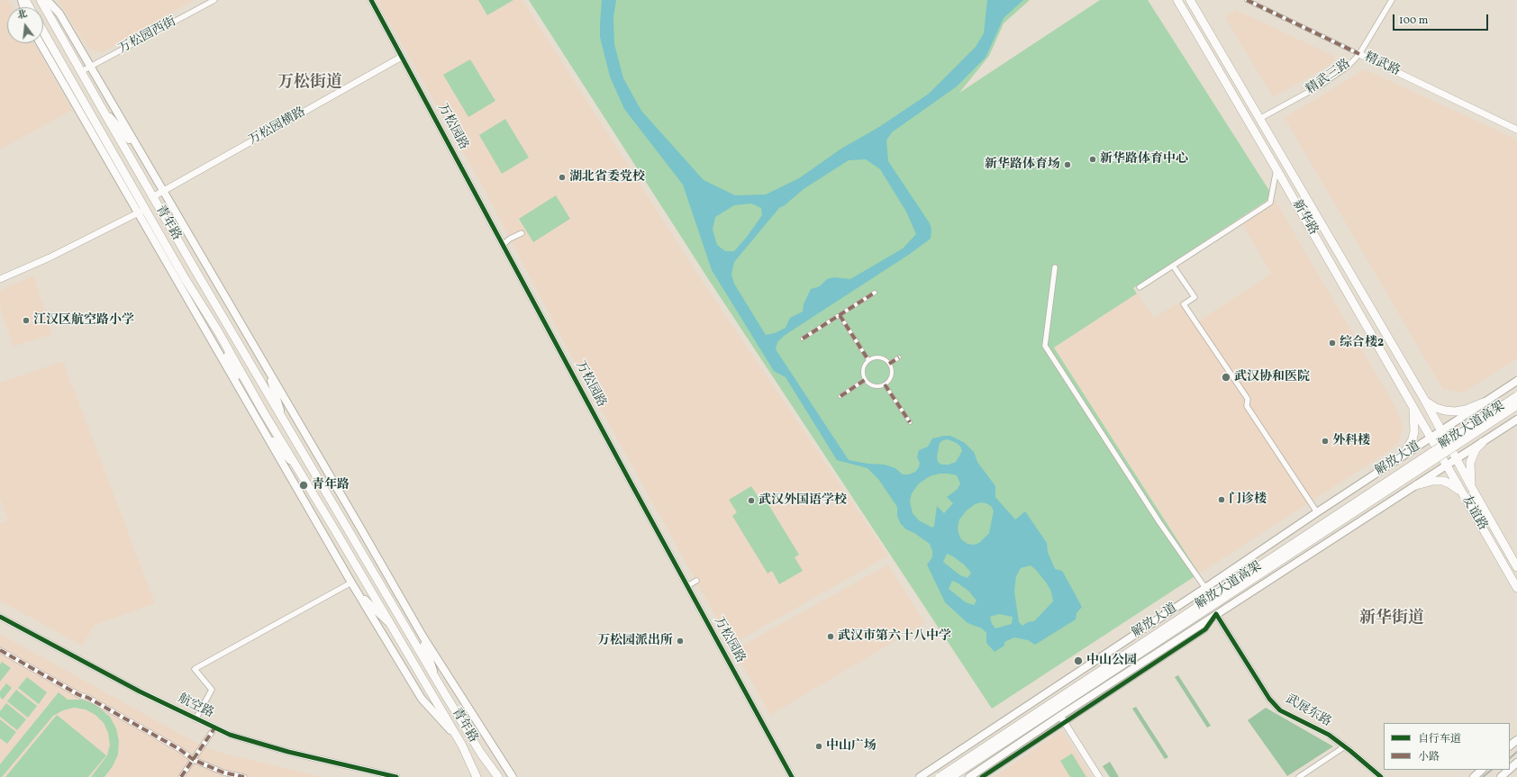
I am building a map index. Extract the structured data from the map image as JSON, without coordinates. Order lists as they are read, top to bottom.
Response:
{
  "streets": {
    "main road": [
      "新华路",
      "青年路",
      "解放大道高架",
      "解放大道",
      "友谊路"
    ],
    "street": [
      "万松园西街",
      "精武路",
      "精武三路",
      "万松园横路",
      "万松园路",
      "航空路",
      "武展东路"
    ]
  },
  "crossings": [
    ["万松园西街", "青年路"],
    ["精武路", "精武三路"],
    ["精武三路", "新华路"],
    ["万松园横路", "万松园路"],
    ["万松园横路", "青年路"],
    ["新华路", "解放大道"],
    ["新华路", "友谊路"],
    ["解放大道", "友谊路"]
  ],
  "districts": ["万松街道", "新华街道"],
  "places": [
    "新华路体育中心",
    "新华路体育场",
    "湖北省委党校",
    "江汉区航空路小学",
    "综合楼2",
    "武汉协和医院",
    "外科楼",
    "青年路",
    "门诊楼",
    "武汉外国语学校",
    "武汉市第六十八中学",
    "万松园派出所",
    "中山公园",
    "中山广场"
  ],
  "legend": ["自行车道", "小路"],
  "scale_bar": "100 m",
  "north": "top"
}
